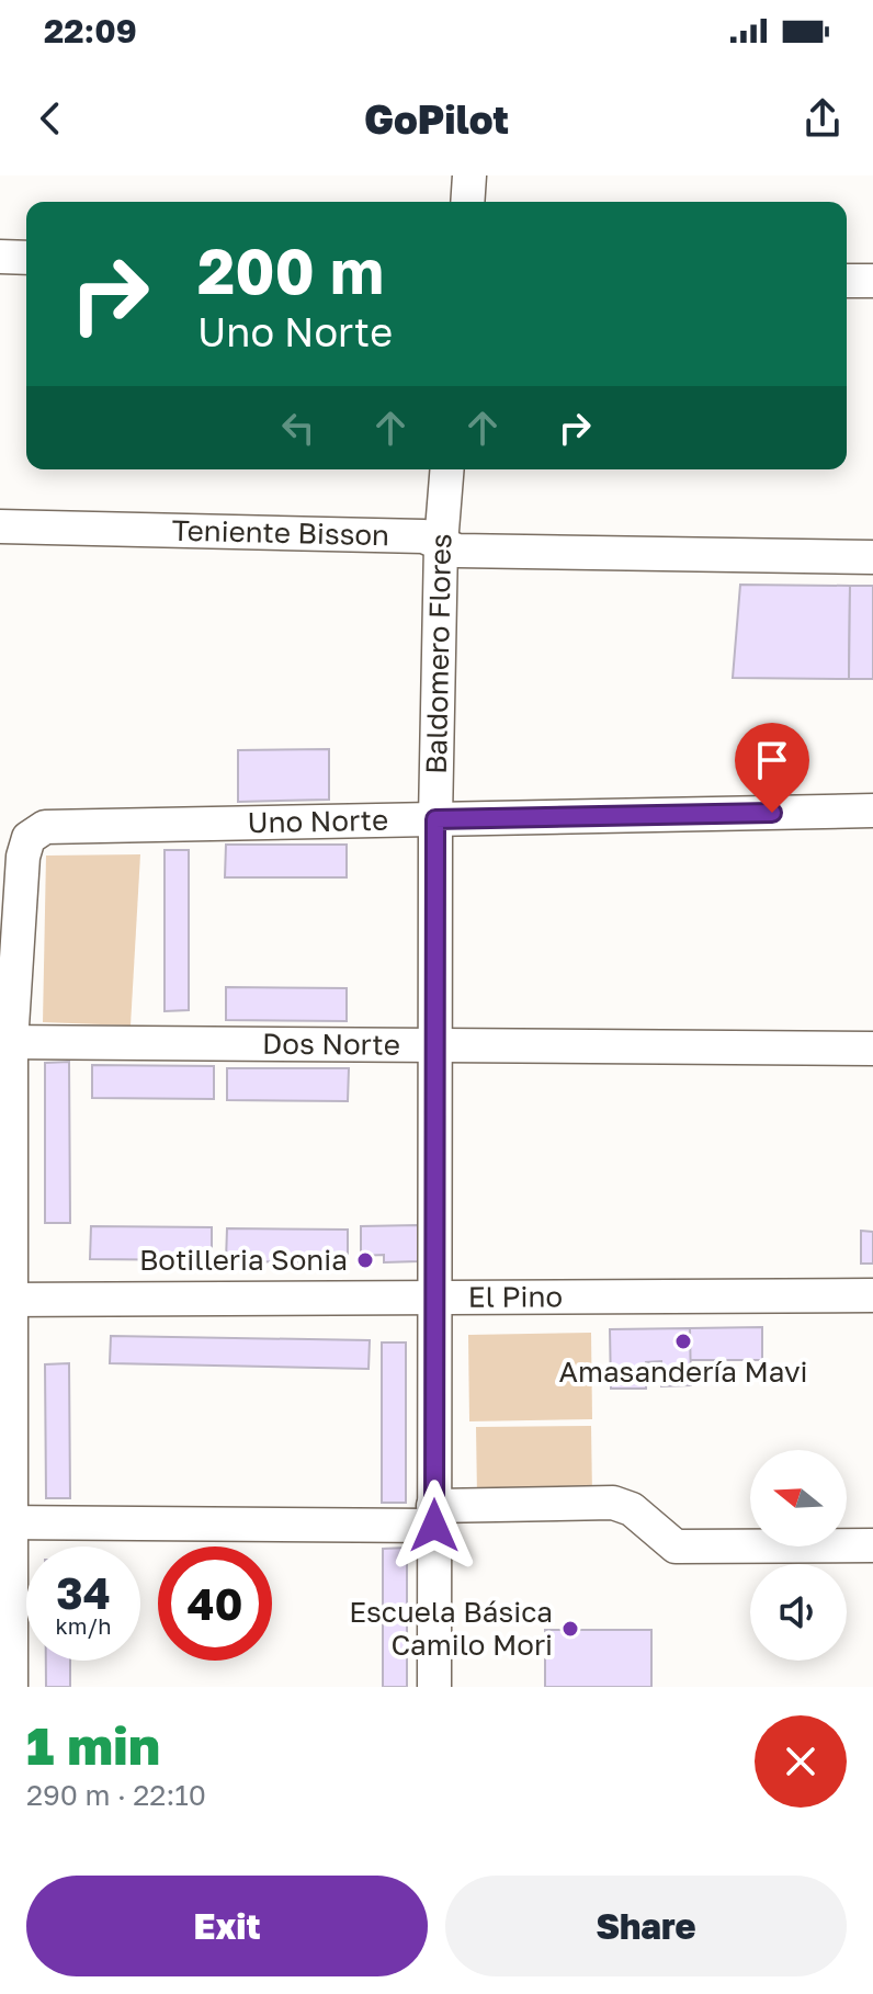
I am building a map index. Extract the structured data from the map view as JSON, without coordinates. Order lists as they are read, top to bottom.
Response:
{
  "streets": {
    "street": [
      "Teniente Bisson",
      "Baldomero Flores",
      "Uno Norte",
      "Dos Norte",
      "El Pino"
    ]
  },
  "crossings": [
    ["Teniente Bisson", "Baldomero Flores"],
    ["Baldomero Flores", "Uno Norte"],
    ["Baldomero Flores", "Dos Norte"],
    ["Baldomero Flores", "El Pino"],
    ["Uno Norte", "Dos Norte"]
  ],
  "places": ["Botilleria Sonia", "Amasandería Mavi", "Escuela Básica Camilo Mori"],
  "north": "left",
  "page": {
    "status": "22:09",
    "header": "GoPilot",
    "turn": ["200 m", "Uno Norte"],
    "speed": "34 km/h",
    "limit": "40",
    "heading": ["1 min", "290 m · 22:10"],
    "buttons": ["Exit", "Share"]
  }
}
